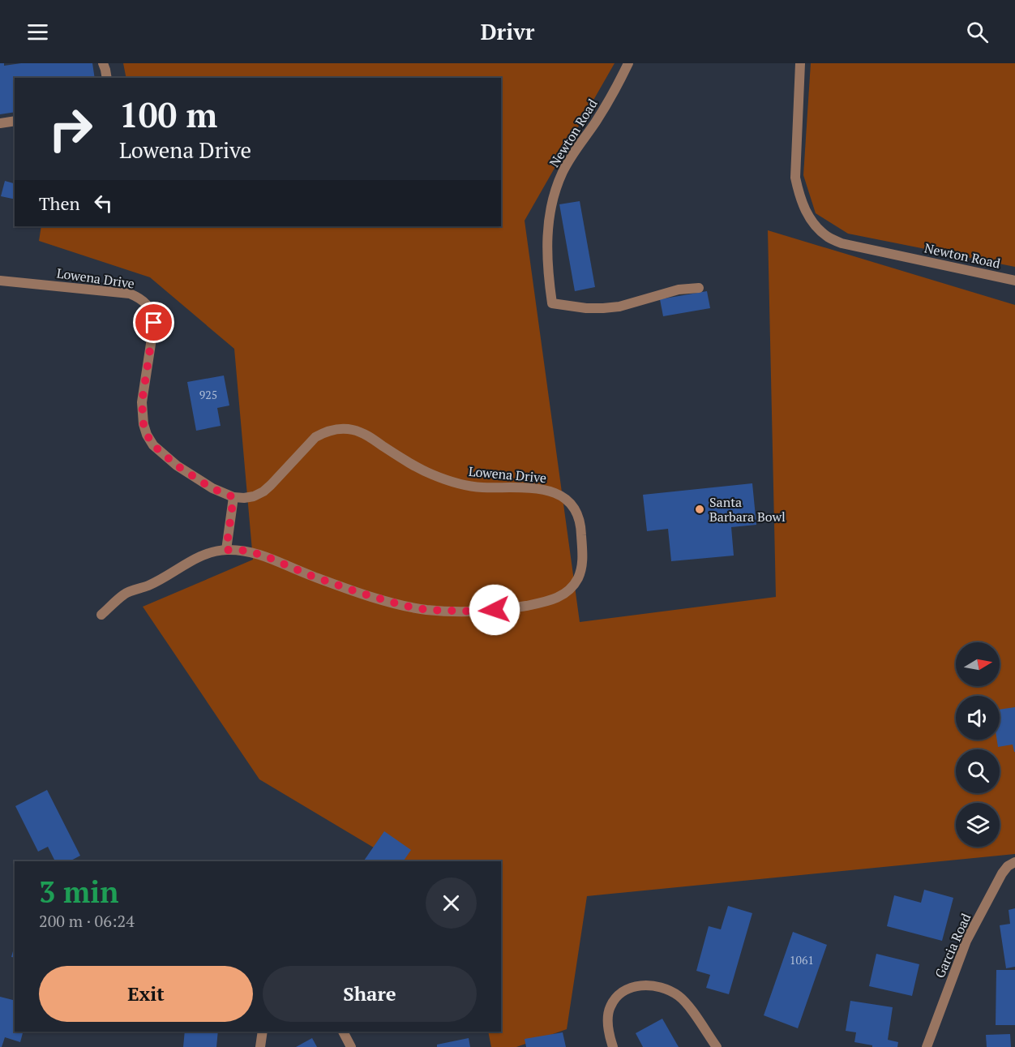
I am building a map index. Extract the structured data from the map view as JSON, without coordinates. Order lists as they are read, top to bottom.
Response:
{
  "streets": {
    "street": ["Newton Road", "Lowena Drive", "Garcia Road"]
  },
  "places": ["Santa Barbara Bowl"],
  "house_numbers": ["925", "1061"],
  "north": "right",
  "page": {
    "header": "Drivr",
    "turn": ["100 m", "Lowena Drive"],
    "then": "Then",
    "heading": ["3 min", "200 m · 06:24"],
    "buttons": ["Exit", "Share"]
  }
}
